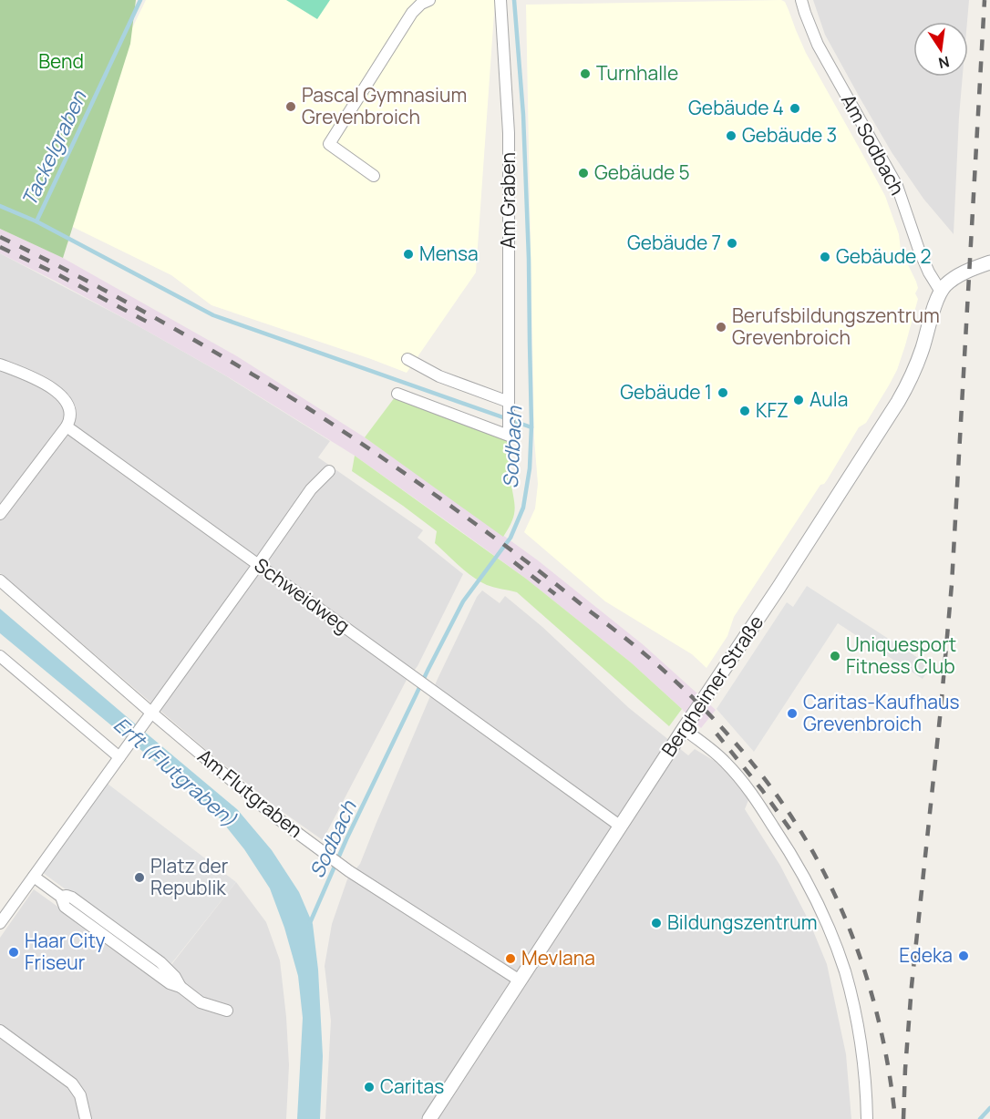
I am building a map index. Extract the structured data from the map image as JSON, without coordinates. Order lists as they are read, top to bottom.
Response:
{
  "streets": {
    "street": [
      "Am Sodbach",
      "Am Graben",
      "Schweidweg",
      "Bergheimer Straße",
      "Am Flutgraben"
    ]
  },
  "crossings": [
    ["Am Sodbach", "Bergheimer Straße"],
    ["Schweidweg", "Bergheimer Straße"],
    ["Bergheimer Straße", "Am Flutgraben"]
  ],
  "water": ["Tackelgraben", "Sodbach", "Erft (Flutgraben)"],
  "parks": ["Bend"],
  "places": [
    "Turnhalle",
    "Pascal Gymnasium Grevenbroich",
    "Gebäude 4",
    "Gebäude 3",
    "Gebäude 5",
    "Gebäude 7",
    "Mensa",
    "Gebäude 2",
    "Berufsbildungszentrum Grevenbroich",
    "Gebäude 1",
    "Aula",
    "KFZ",
    "Uniquesport Fitness Club",
    "Caritas-Kaufhaus Grevenbroich",
    "Platz der Republik",
    "Bildungszentrum",
    "Haar City Friseur",
    "Edeka",
    "Mevlana",
    "Caritas"
  ],
  "north": "bottom"
}
